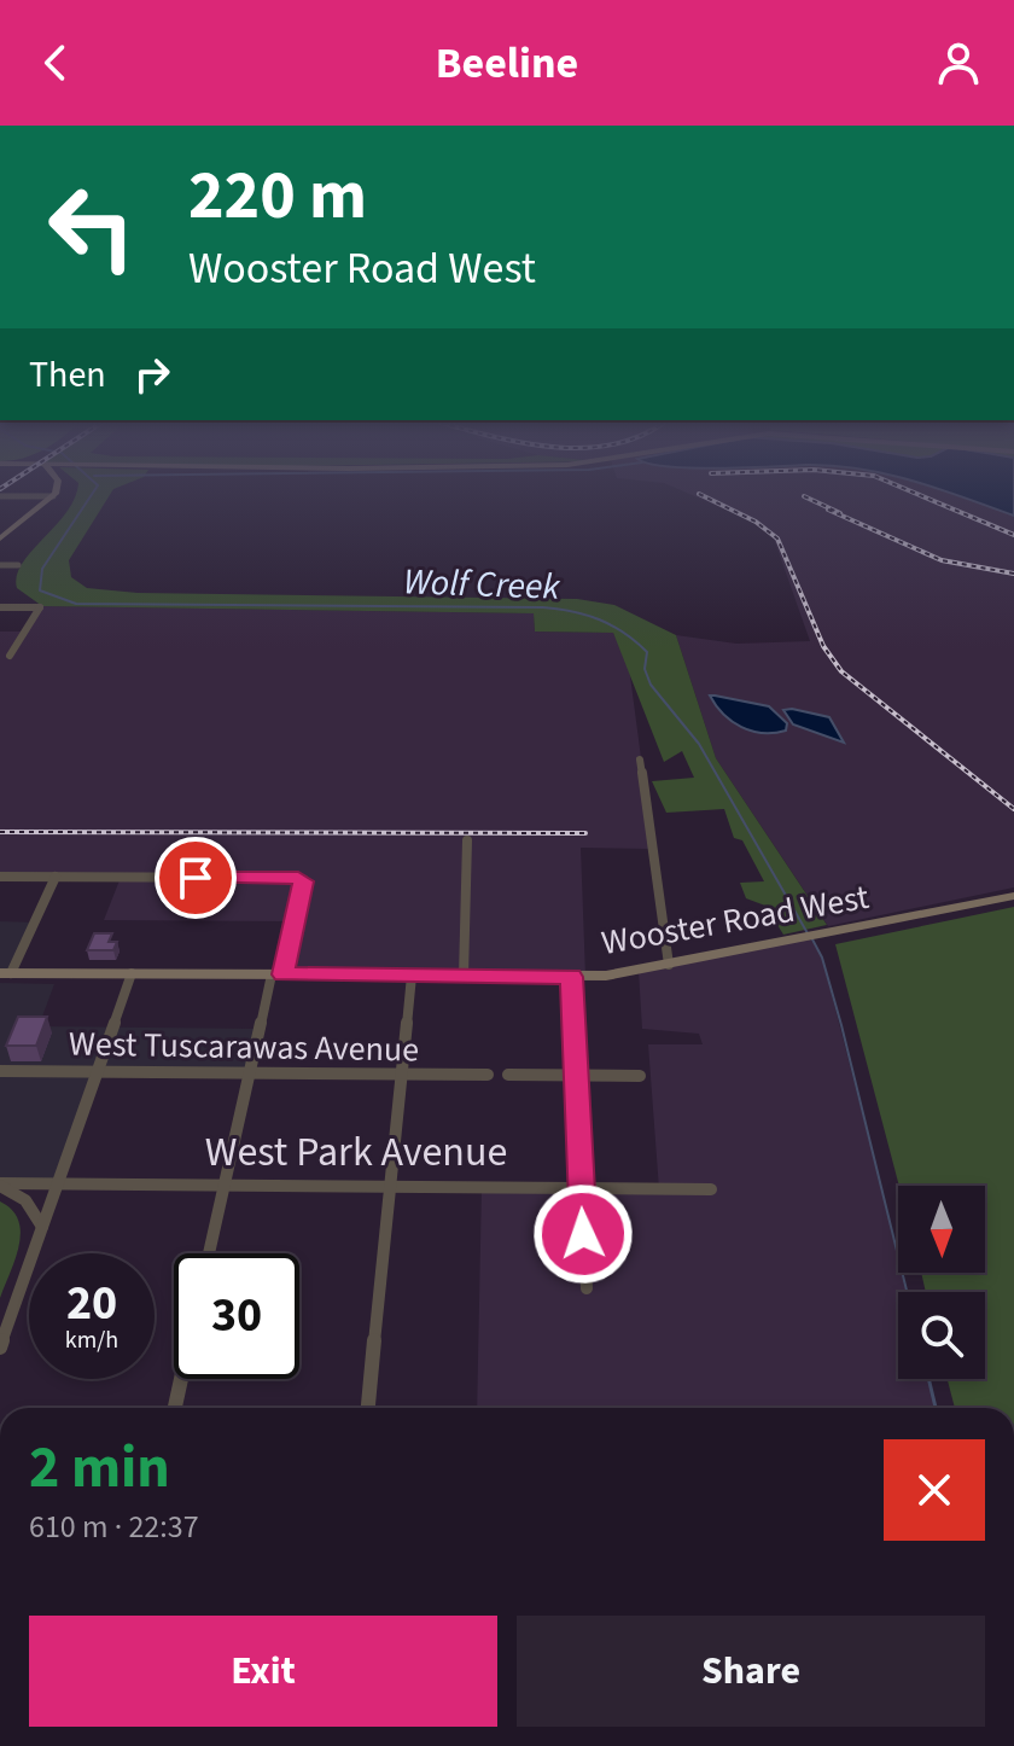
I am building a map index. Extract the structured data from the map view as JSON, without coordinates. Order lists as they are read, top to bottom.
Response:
{
  "streets": {
    "main road": ["Wooster Road West"],
    "street": ["West Tuscarawas Avenue", "West Park Avenue"]
  },
  "water": ["Wolf Creek"],
  "north": "bottom",
  "page": {
    "header": "Beeline",
    "turn": ["220 m", "Wooster Road West"],
    "then": "Then",
    "speed": "20 km/h",
    "limit": "30",
    "heading": ["2 min", "610 m · 22:37"],
    "buttons": ["Exit", "Share"]
  }
}
